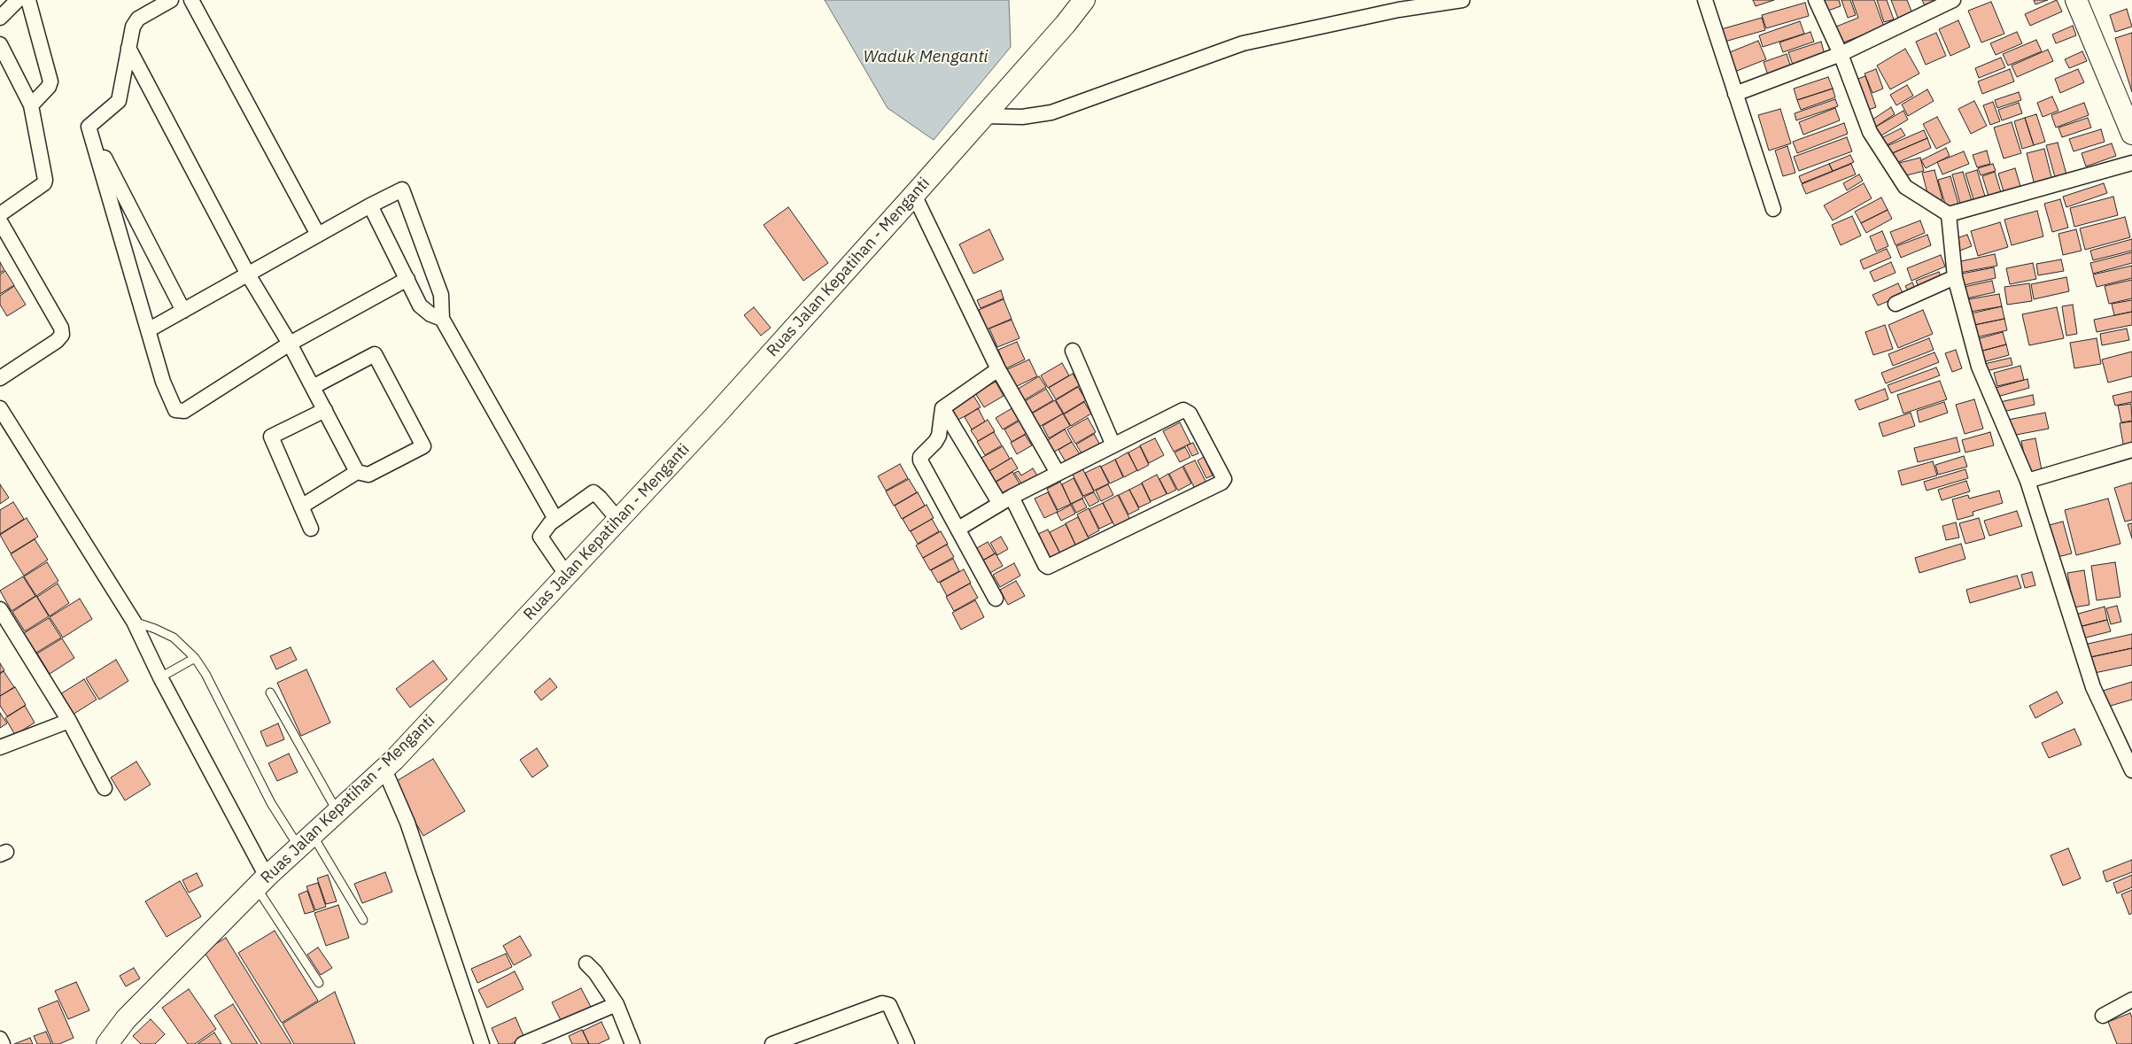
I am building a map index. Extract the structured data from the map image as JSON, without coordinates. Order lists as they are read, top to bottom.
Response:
{
  "streets": {
    "main road": ["Ruas Jalan Kepatihan - Menganti"]
  },
  "water": ["Waduk Menganti"]
}
